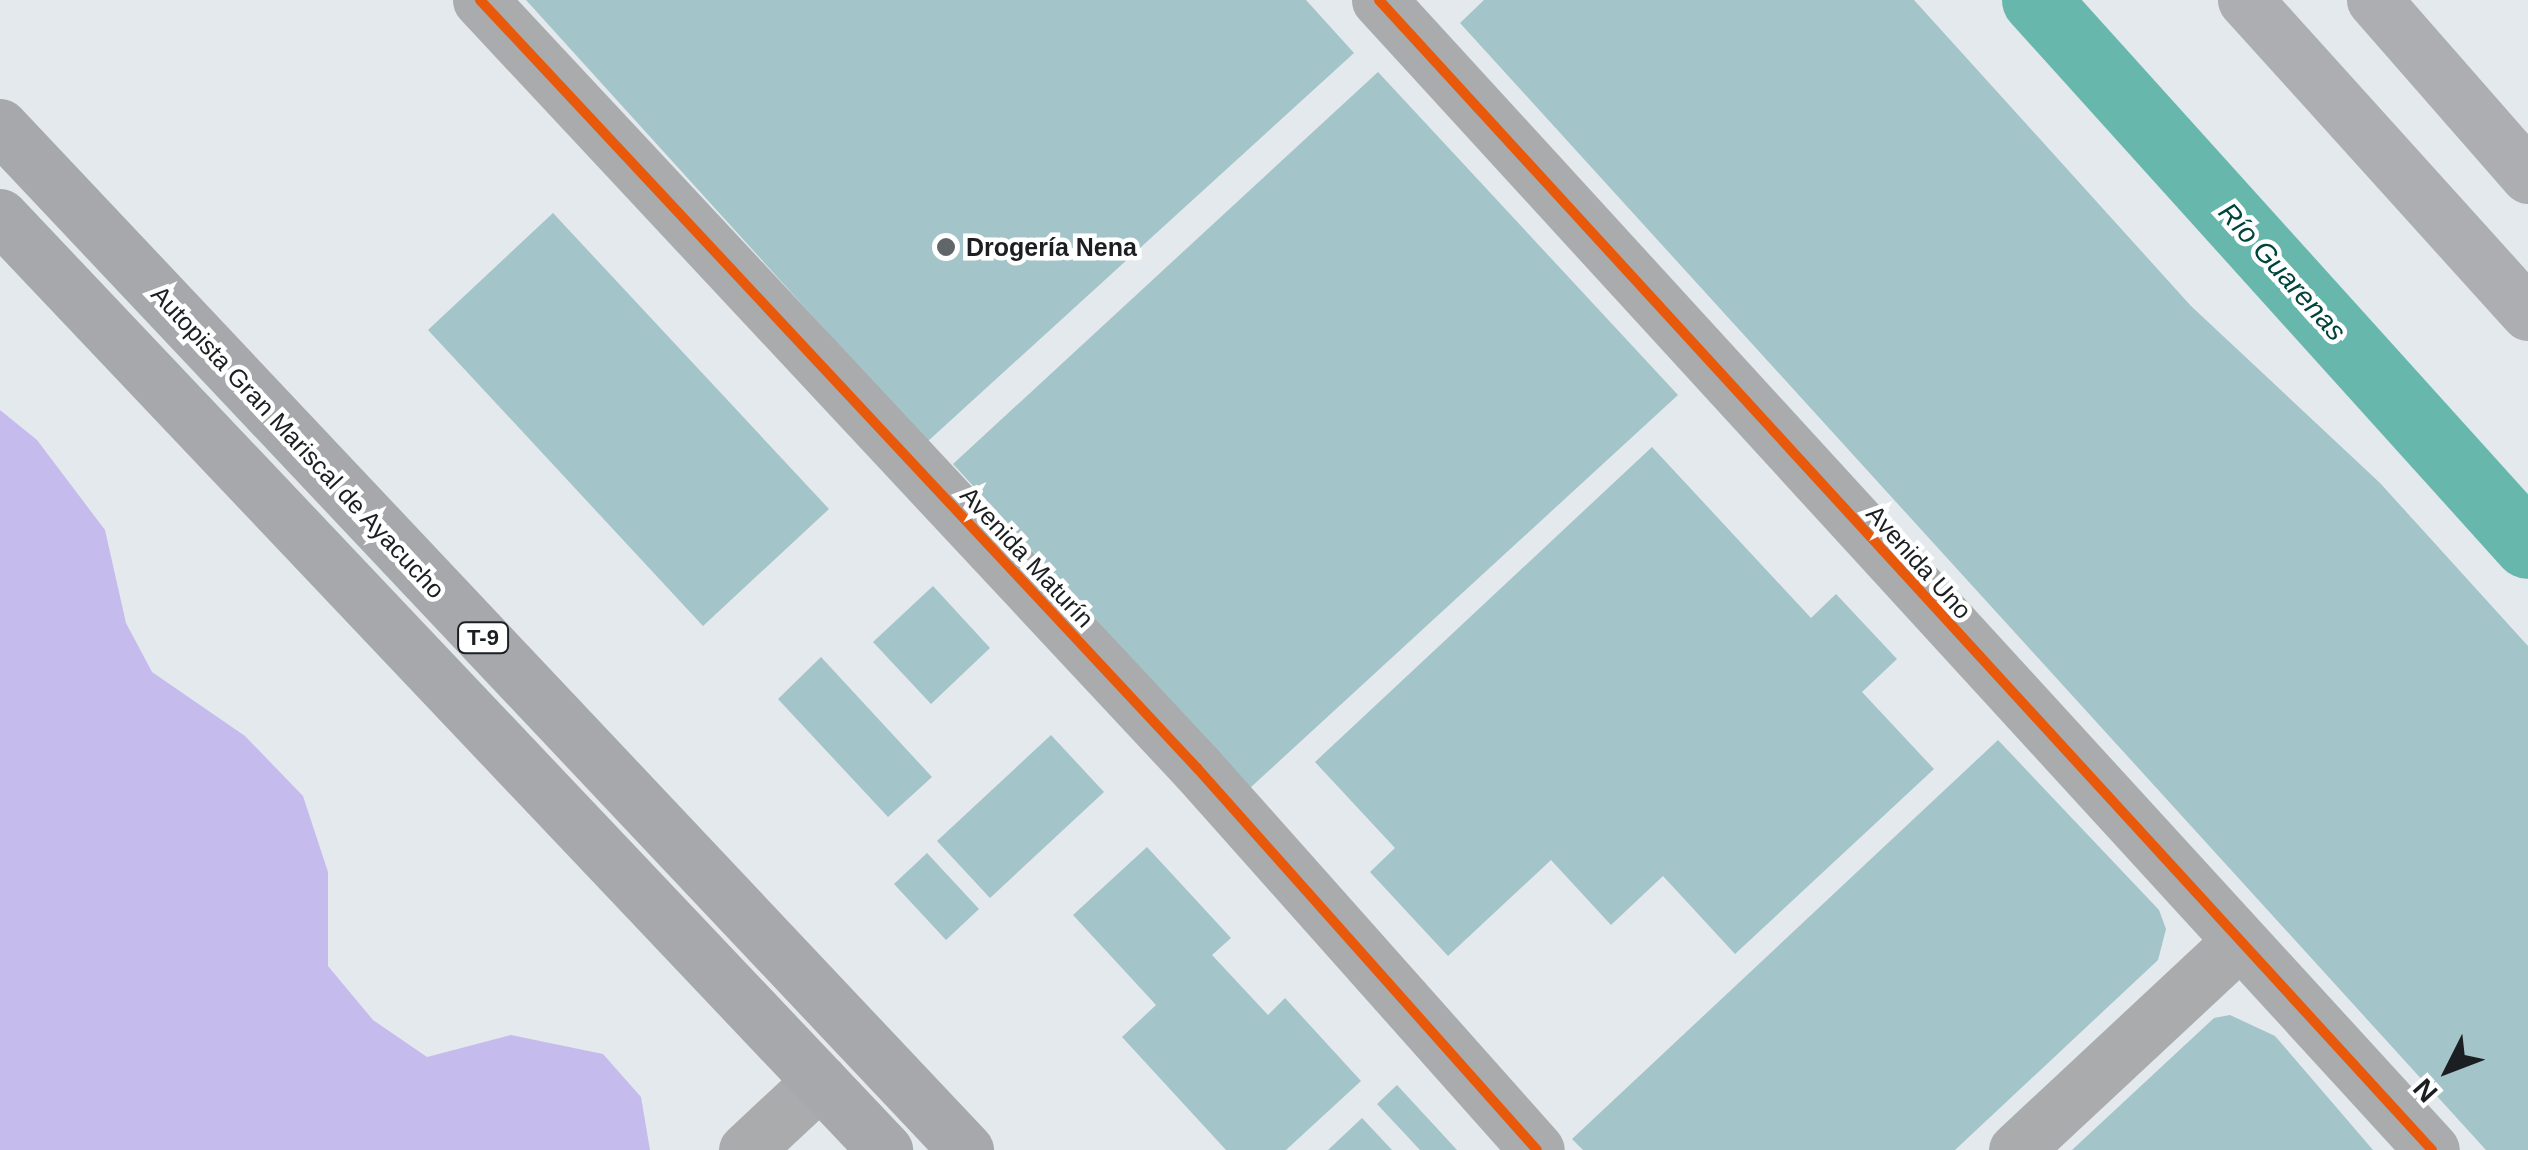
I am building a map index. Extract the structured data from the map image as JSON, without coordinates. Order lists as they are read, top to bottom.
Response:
{
  "streets": {
    "highway": ["Autopista Gran Mariscal de Ayacucho", "T-9"],
    "street": ["Avenida Maturín", "Avenida Uno"]
  },
  "water": ["Río Guarenas"],
  "places": ["Drogería Nena"],
  "north": "bottom left"
}
